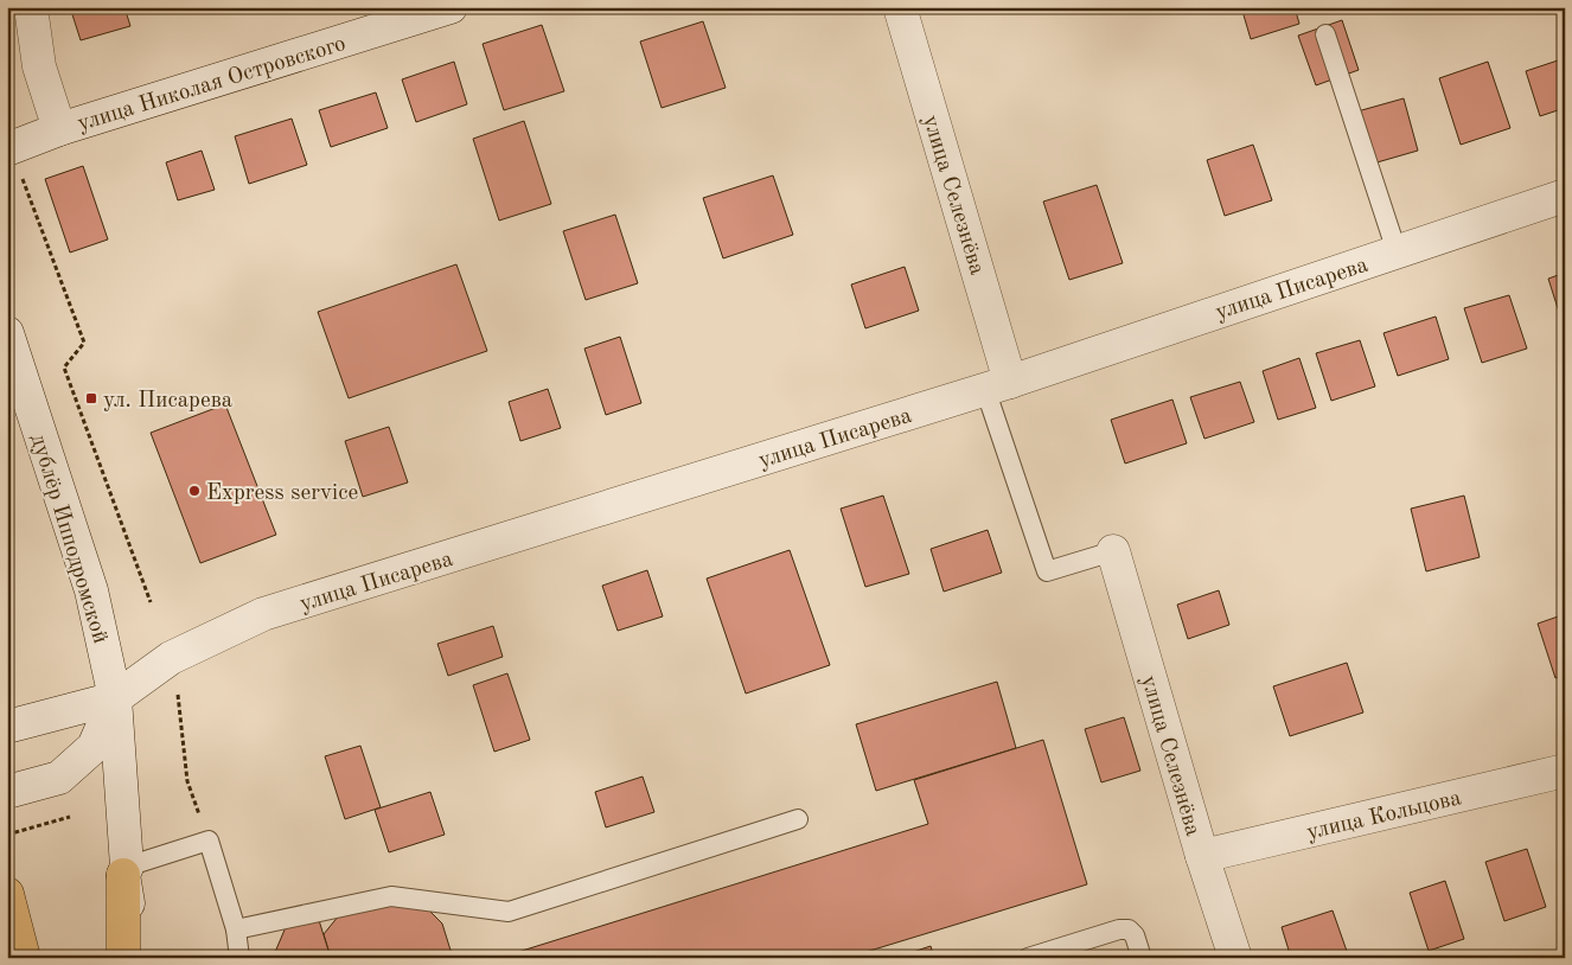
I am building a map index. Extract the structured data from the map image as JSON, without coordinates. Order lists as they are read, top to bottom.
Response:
{
  "streets": {
    "street": [
      "улица Николая Островского",
      "улица Селезнёва",
      "улица Писарева",
      "дублёр Ипподромской",
      "улица Кольцова"
    ]
  },
  "crossings": [
    ["улица Селезнёва", "улица Писарева"],
    ["улица Селезнёва", "улица Кольцова"],
    ["улица Писарева", "дублёр Ипподромской"]
  ],
  "places": {
    "transit": ["ул. Писарева"],
    "other": ["Express service"]
  }
}
